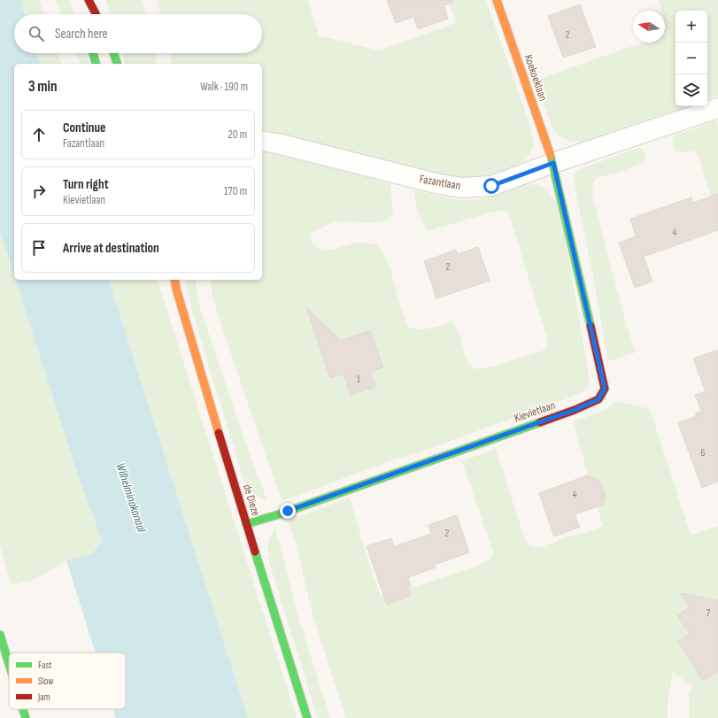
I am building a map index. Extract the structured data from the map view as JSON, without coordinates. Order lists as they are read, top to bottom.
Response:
{
  "streets": {
    "street": [
      "Koekoeklaan",
      "Fazantlaan",
      "Kievietlaan",
      "de Dieze"
    ]
  },
  "crossings": [
    ["Koekoeklaan", "Fazantlaan"],
    ["Koekoeklaan", "Kievietlaan"],
    ["Fazantlaan", "Kievietlaan"],
    ["Kievietlaan", "de Dieze"]
  ],
  "water": ["Wilhelminakanaal"],
  "house_numbers": [
    "2",
    "4",
    "2",
    "1",
    "6",
    "4",
    "2",
    "7"
  ],
  "legend": ["Fast", "Slow", "Jam"],
  "north": "left",
  "page": {
    "map_buttons": ["+", "−"],
    "search": "Search here",
    "heading": ["3 min", "Walk · 190 m"],
    "list": [
      ["Continue", "Fazantlaan", "20 m"],
      ["Turn right", "Kievietlaan", "170 m"],
      "Arrive at destination"
    ]
  }
}
